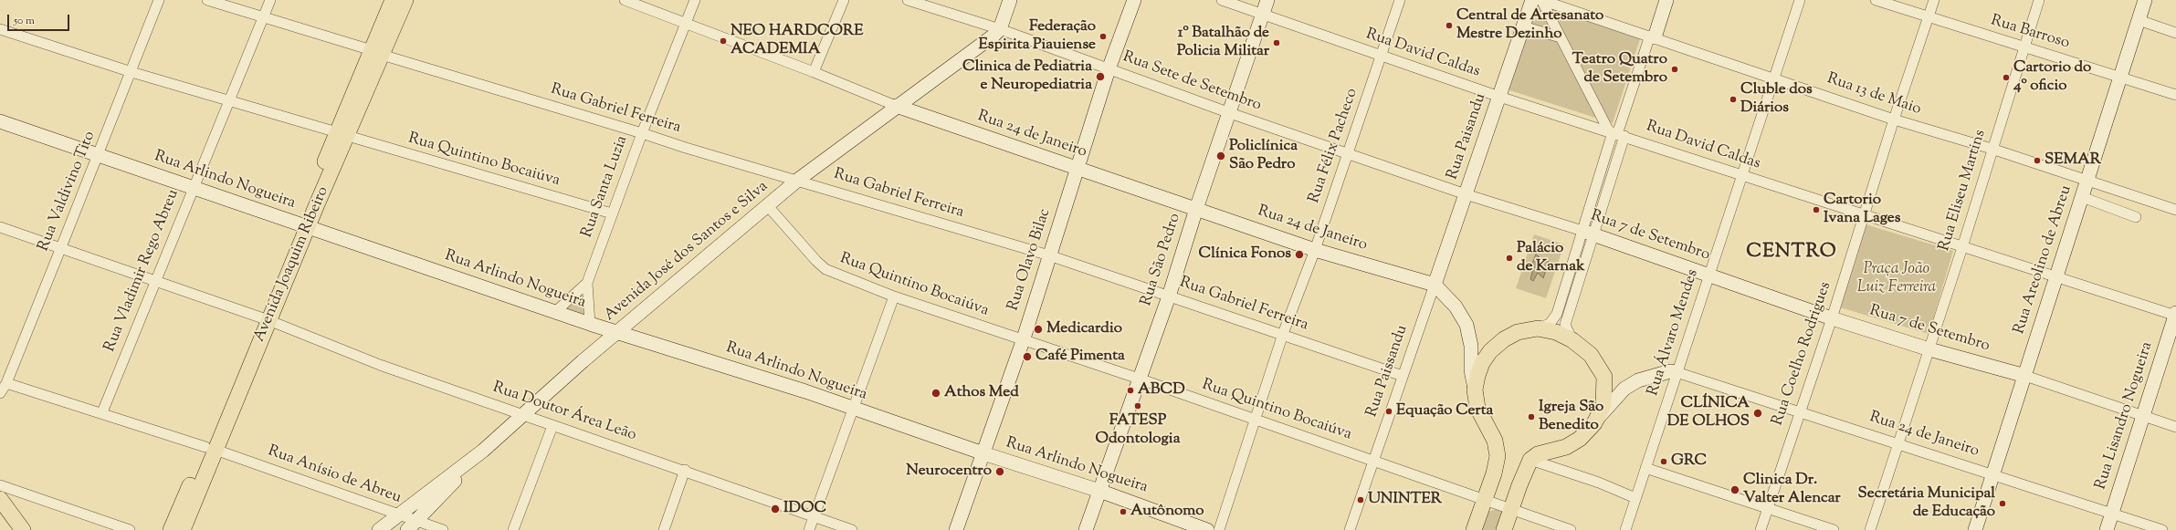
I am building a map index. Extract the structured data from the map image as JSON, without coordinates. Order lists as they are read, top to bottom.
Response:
{
  "streets": {
    "main road": ["Avenida Joaquim Ribeiro"],
    "street": [
      "Rua Barroso",
      "Rua David Caldas",
      "Rua Sete de Setembro",
      "Rua 13 de Maio",
      "Rua Gabriel Ferreira",
      "Rua 24 de Janeiro",
      "Rua Paisandu",
      "Rua Félix Pacheco",
      "Rua Quintino Bocaiúva",
      "Rua Arlindo Nogueira",
      "Rua Santa Luzia",
      "Rua Eliseu Martins",
      "Rua Valdivino Tito",
      "Rua 7 de Setembro",
      "Avenida José dos Santos e Silva",
      "Rua Olavo Bilac",
      "Rua São Pedro",
      "Rua Areolino de Abreu",
      "Rua Vladimir Rego Abreu",
      "Rua Álvaro Mendes",
      "Rua Coelho Rodrigues",
      "Rua Paissandu",
      "Rua Doutor Área Leão",
      "Rua Lisandro Nogueira",
      "Rua Anísio de Abreu"
    ]
  },
  "crossings": [
    ["Rua Barroso", "Rua Eliseu Martins"],
    ["Rua Barroso", "Rua Areolino de Abreu"],
    ["Rua Barroso", "Rua Coelho Rodrigues"],
    ["Rua David Caldas", "Rua Paisandu"],
    ["Rua David Caldas", "Rua Félix Pacheco"],
    ["Rua David Caldas", "Rua Eliseu Martins"],
    ["Rua David Caldas", "Rua São Pedro"],
    ["Rua David Caldas", "Rua Areolino de Abreu"],
    ["Rua David Caldas", "Rua Álvaro Mendes"],
    ["Rua David Caldas", "Rua Coelho Rodrigues"],
    ["Rua David Caldas", "Rua Lisandro Nogueira"],
    ["Rua Sete de Setembro", "Rua Paisandu"],
    ["Rua Sete de Setembro", "Rua Félix Pacheco"],
    ["Rua Sete de Setembro", "Rua 7 de Setembro"],
    ["Rua Sete de Setembro", "Avenida José dos Santos e Silva"],
    ["Rua Sete de Setembro", "Rua Olavo Bilac"],
    ["Rua Sete de Setembro", "Rua São Pedro"],
    ["Rua 13 de Maio", "Rua Eliseu Martins"],
    ["Rua 13 de Maio", "Rua Areolino de Abreu"],
    ["Rua 13 de Maio", "Rua Álvaro Mendes"],
    ["Rua 13 de Maio", "Rua Coelho Rodrigues"],
    ["Rua Gabriel Ferreira", "Rua Félix Pacheco"],
    ["Rua Gabriel Ferreira", "Rua Santa Luzia"],
    ["Rua Gabriel Ferreira", "Avenida José dos Santos e Silva"],
    ["Rua Gabriel Ferreira", "Rua Olavo Bilac"],
    ["Rua Gabriel Ferreira", "Rua São Pedro"],
    ["Rua Gabriel Ferreira", "Avenida Joaquim Ribeiro"],
    ["Rua Gabriel Ferreira", "Rua Vladimir Rego Abreu"],
    ["Rua Gabriel Ferreira", "Rua Paissandu"],
    ["Rua 24 de Janeiro", "Rua Paisandu"],
    ["Rua 24 de Janeiro", "Rua Félix Pacheco"],
    ["Rua 24 de Janeiro", "Rua Santa Luzia"],
    ["Rua 24 de Janeiro", "Rua Eliseu Martins"],
    ["Rua 24 de Janeiro", "Avenida José dos Santos e Silva"],
    ["Rua 24 de Janeiro", "Rua Olavo Bilac"],
    ["Rua 24 de Janeiro", "Rua São Pedro"],
    ["Rua 24 de Janeiro", "Rua Areolino de Abreu"],
    ["Rua 24 de Janeiro", "Rua Álvaro Mendes"],
    ["Rua 24 de Janeiro", "Rua Coelho Rodrigues"],
    ["Rua 24 de Janeiro", "Rua Paissandu"],
    ["Rua 24 de Janeiro", "Rua Lisandro Nogueira"],
    ["Rua Paisandu", "Rua 7 de Setembro"],
    ["Rua Paisandu", "Rua Paissandu"],
    ["Rua Félix Pacheco", "Rua Quintino Bocaiúva"],
    ["Rua Quintino Bocaiúva", "Rua Santa Luzia"],
    ["Rua Quintino Bocaiúva", "Rua Valdivino Tito"],
    ["Rua Quintino Bocaiúva", "Avenida José dos Santos e Silva"],
    ["Rua Quintino Bocaiúva", "Rua Olavo Bilac"],
    ["Rua Quintino Bocaiúva", "Rua São Pedro"],
    ["Rua Quintino Bocaiúva", "Avenida Joaquim Ribeiro"],
    ["Rua Quintino Bocaiúva", "Rua Vladimir Rego Abreu"],
    ["Rua Quintino Bocaiúva", "Rua Paissandu"],
    ["Rua Arlindo Nogueira", "Rua Santa Luzia"],
    ["Rua Arlindo Nogueira", "Rua Valdivino Tito"],
    ["Rua Arlindo Nogueira", "Avenida José dos Santos e Silva"],
    ["Rua Arlindo Nogueira", "Rua Olavo Bilac"],
    ["Rua Arlindo Nogueira", "Rua São Pedro"],
    ["Rua Arlindo Nogueira", "Avenida Joaquim Ribeiro"],
    ["Rua Arlindo Nogueira", "Rua Vladimir Rego Abreu"],
    ["Rua Eliseu Martins", "Rua 7 de Setembro"],
    ["Rua Valdivino Tito", "Rua Doutor Área Leão"],
    ["Rua Valdivino Tito", "Rua Anísio de Abreu"],
    ["Rua 7 de Setembro", "Rua Areolino de Abreu"],
    ["Rua 7 de Setembro", "Rua Álvaro Mendes"],
    ["Rua 7 de Setembro", "Rua Coelho Rodrigues"],
    ["Rua 7 de Setembro", "Rua Lisandro Nogueira"],
    ["Avenida José dos Santos e Silva", "Rua Doutor Área Leão"],
    ["Avenida José dos Santos e Silva", "Rua Anísio de Abreu"],
    ["Avenida Joaquim Ribeiro", "Rua Doutor Área Leão"],
    ["Avenida Joaquim Ribeiro", "Rua Anísio de Abreu"],
    ["Rua Vladimir Rego Abreu", "Rua Doutor Área Leão"],
    ["Rua Vladimir Rego Abreu", "Rua Anísio de Abreu"]
  ],
  "districts": ["CENTRO"],
  "parks": ["Praça João Luiz Ferreira"],
  "places": [
    "Central de Artesanato Mestre Dezinho",
    "Federação Espirita Piauiense",
    "NEO HARDCORE ACADEMIA",
    "1º Batalhão de Policia Militar",
    "Teatro Quatro de Setembro",
    "Clinica de Pediatria e Neuropediatria",
    "Cartorio do 4º oficio",
    "Cluble dos Diários",
    "Policlínica São Pedro",
    "SEMAR",
    "Cartorio Ivana Lages",
    "Clínica Fonos",
    "Palácio de Karnak",
    "Medicardio",
    "Café Pimenta",
    "ABCD",
    "Athos Med",
    "FATESP Odontologia",
    "Equação Certa",
    "CLÍNICA DE OLHOS",
    "Igreja São Benedito",
    "GRC",
    "Neurocentro",
    "Clinica Dr. Valter Alencar",
    "UNINTER",
    "Secretária Municipal de Educação",
    "IDOC",
    "Autônomo"
  ],
  "scale_bar": "50 m"
}
